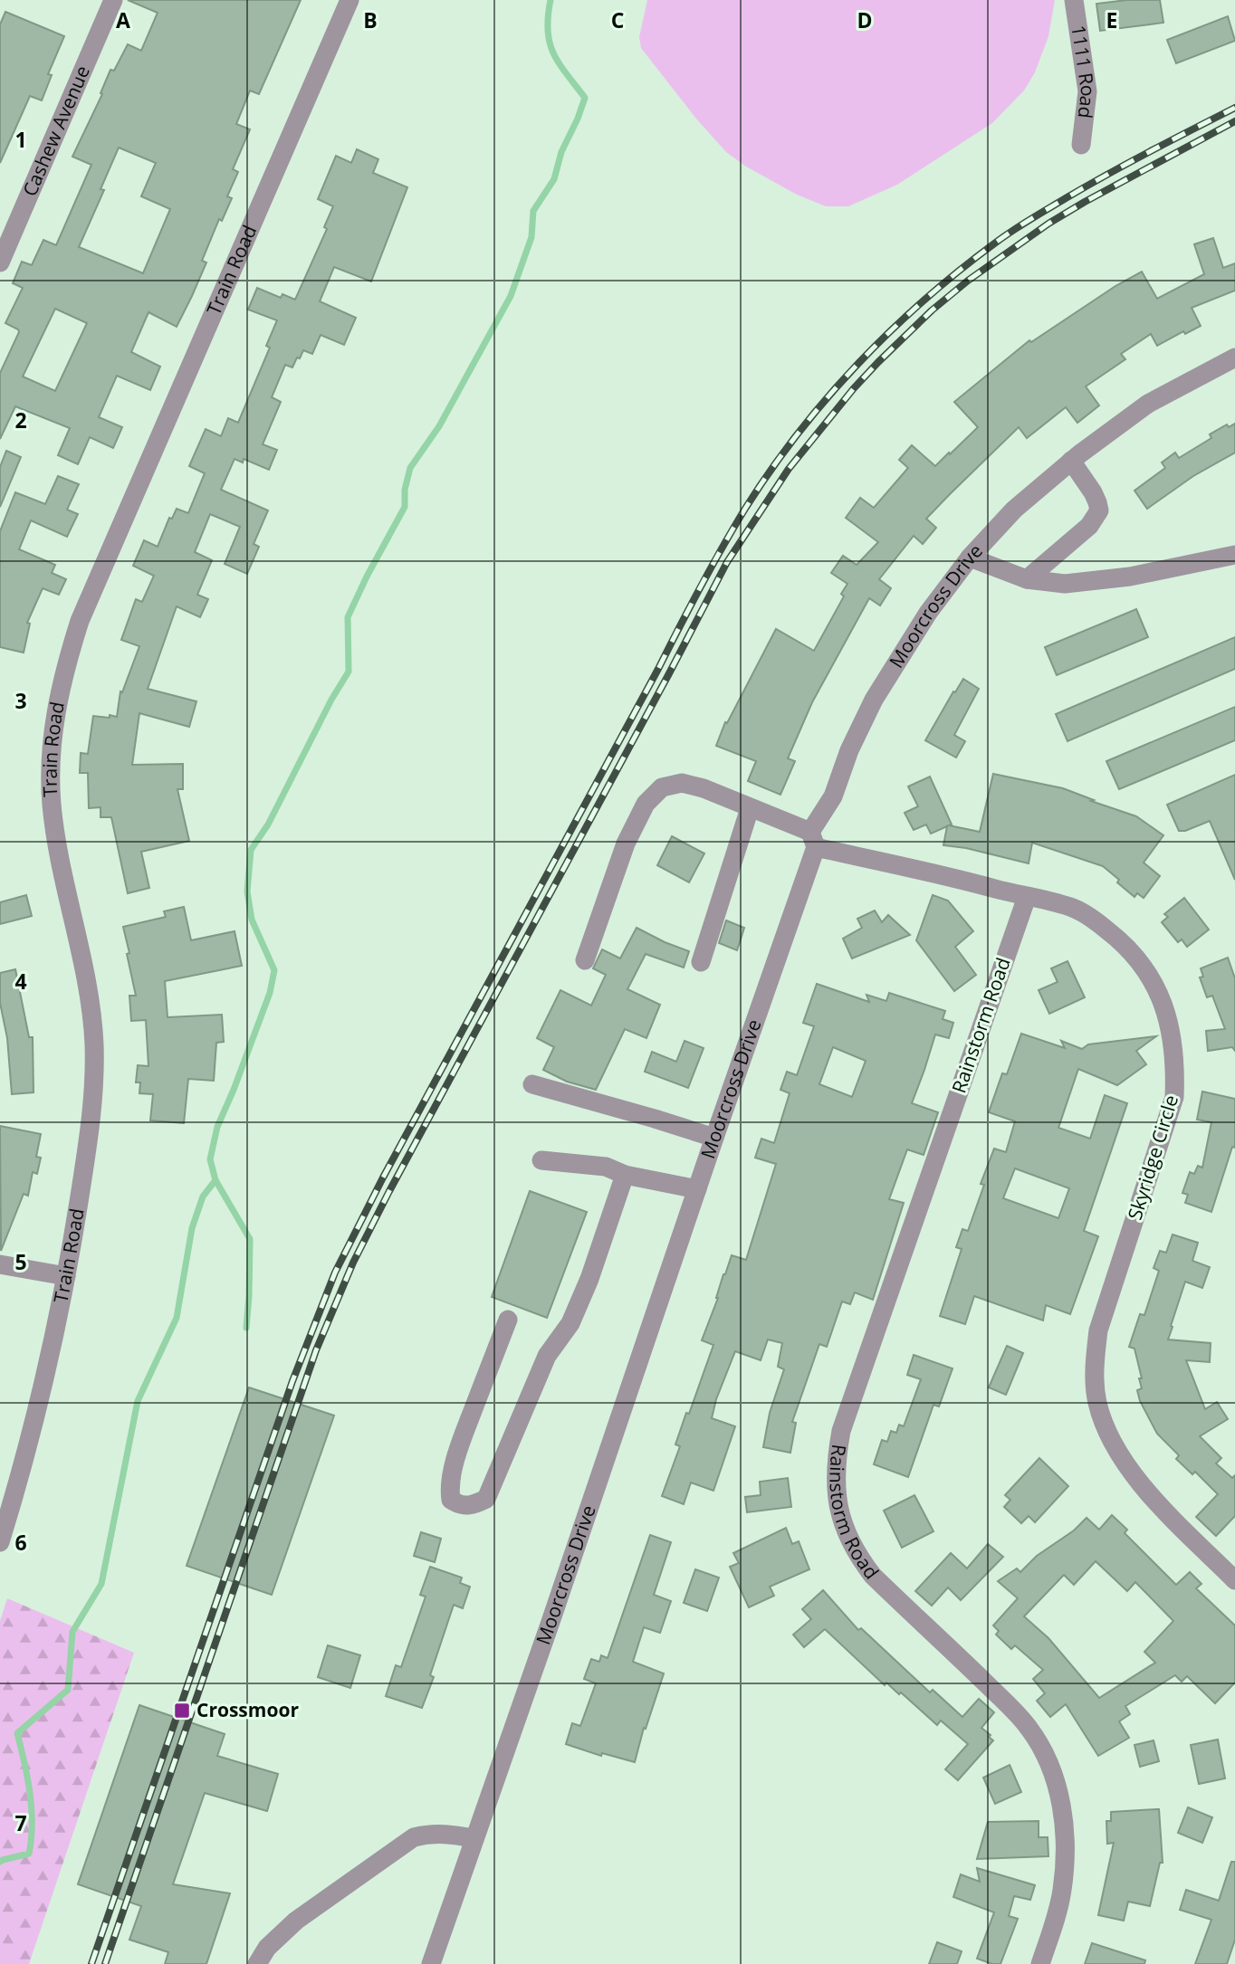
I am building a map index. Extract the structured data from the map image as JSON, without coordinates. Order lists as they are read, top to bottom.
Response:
{
  "streets": {
    "street": [
      "1111 Road",
      "Cashew Avenue",
      "Train Road",
      "Moorcross Drive",
      "Rainstorm Road",
      "Skyridge Circle"
    ]
  },
  "crossings": [
    ["Moorcross Drive", "Skyridge Circle"],
    ["Rainstorm Road", "Skyridge Circle"]
  ],
  "places": {
    "transit": ["Crossmoor"]
  },
  "grid": {
    "columns": [
      "A",
      "B",
      "C",
      "D",
      "E"
    ],
    "rows": [
      "1",
      "2",
      "3",
      "4",
      "5",
      "6",
      "7"
    ]
  }
}
